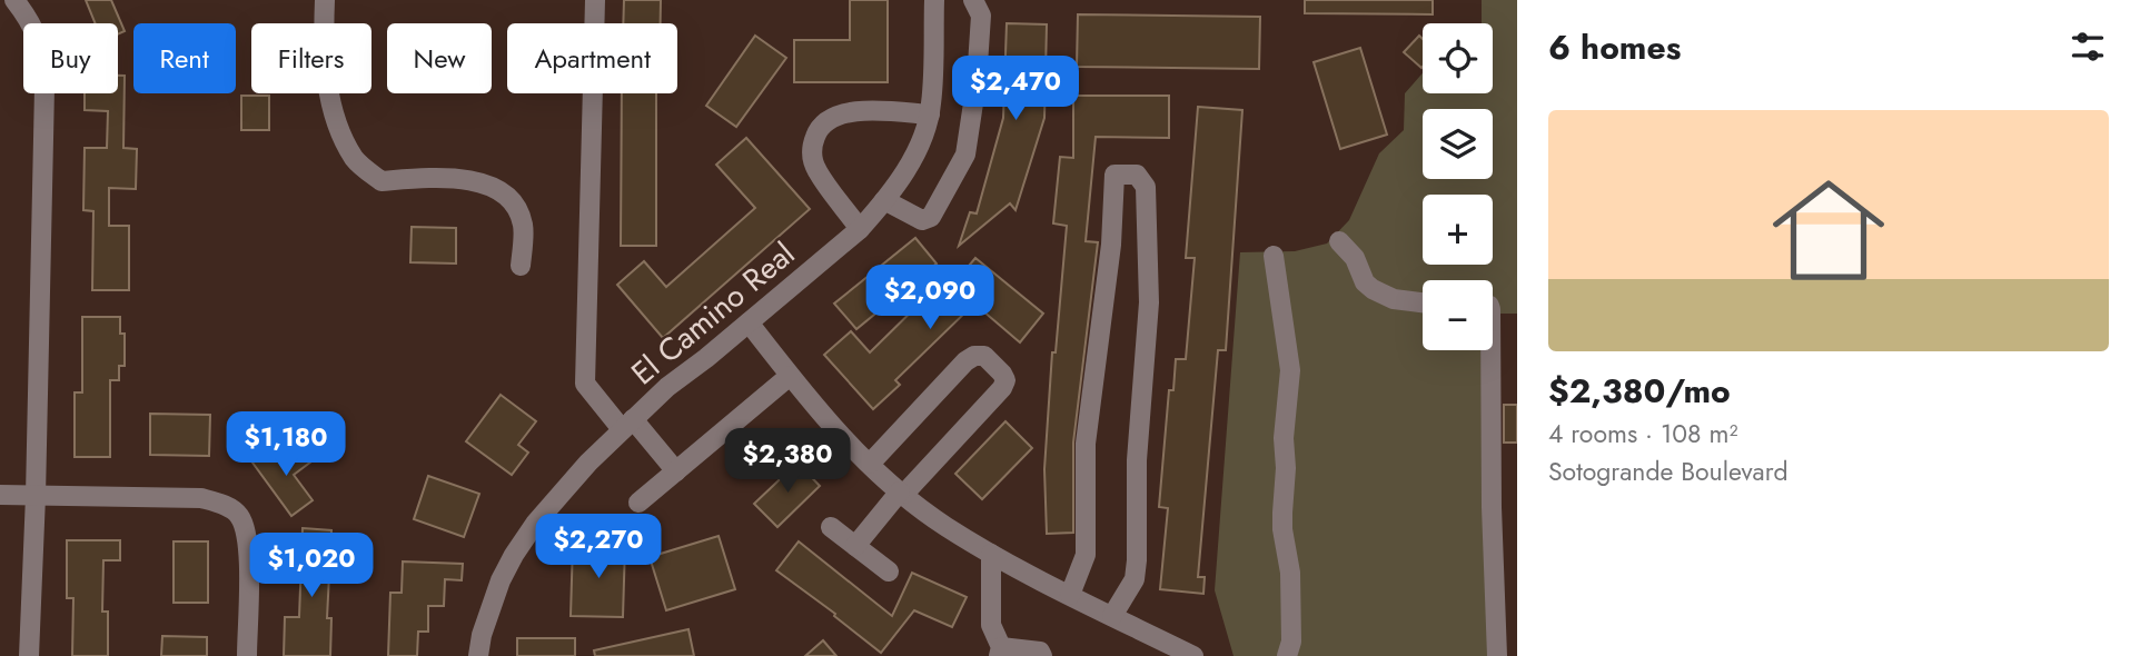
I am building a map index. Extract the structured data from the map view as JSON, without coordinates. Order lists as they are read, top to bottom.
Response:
{
  "streets": {
    "street": ["El Camino Real"]
  },
  "page": {
    "heading": "6 homes",
    "map_buttons": ["+", "−"],
    "chip": [
      "Buy",
      "Rent",
      "Filters",
      "New",
      "Apartment"
    ],
    "price": [
      "$2,470",
      "$2,090",
      "$1,180",
      "$2,380",
      "$2,270",
      "$1,020"
    ],
    "list": [
      {
        "name": "$2,380/mo",
        "note": "4 rooms · 108 m² · Sotogrande Boulevard"
      }
    ]
  }
}
